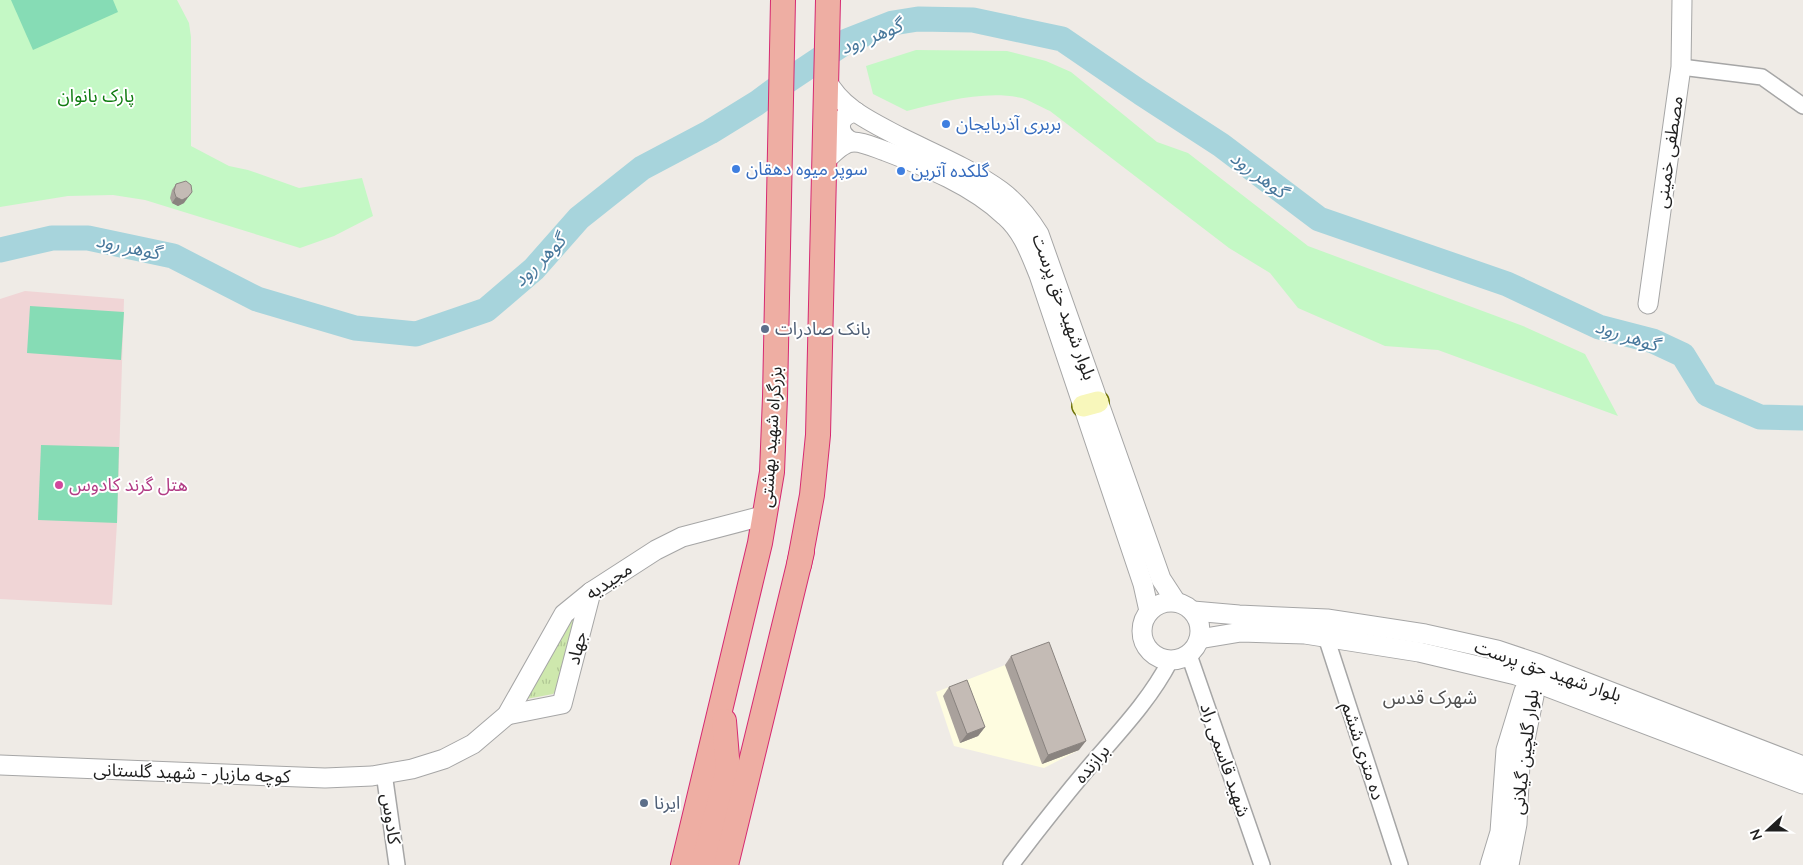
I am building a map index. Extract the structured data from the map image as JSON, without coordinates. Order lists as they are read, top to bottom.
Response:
{
  "streets": {
    "highway": ["بزرگراه شهید بهشتی"],
    "street": [
      "مصطفی خمینی",
      "بلوار شهید حق پرست",
      "مجیدیه",
      "جهاد",
      "ده متری ششم",
      "بلوار گلچین گیلانی",
      "شهید قاسمی راد",
      "برازنده",
      "کوچه مازیار - شهید گلستانی",
      "کادوس"
    ]
  },
  "crossings": [
    ["بلوار شهید حق پرست", "بزرگراه شهید بهشتی"],
    ["بلوار شهید حق پرست", "ده متری ششم"],
    ["بلوار شهید حق پرست", "بلوار گلچین گیلانی"],
    ["بلوار شهید حق پرست", "شهید قاسمی راد"],
    ["بلوار شهید حق پرست", "برازنده"],
    ["بزرگراه شهید بهشتی", "مجیدیه"],
    ["مجیدیه", "جهاد"],
    ["مجیدیه", "کوچه مازیار - شهید گلستانی"],
    ["جهاد", "کوچه مازیار - شهید گلستانی"],
    ["شهید قاسمی راد", "برازنده"],
    ["کوچه مازیار - شهید گلستانی", "کادوس"]
  ],
  "districts": ["شهرک قدس"],
  "water": ["گوهر رود"],
  "parks": ["پارک بانوان"],
  "places": [
    "بربری آذربایجان",
    "سوپر میوه دهقان",
    "گلکده آترین",
    "بانک صادرات",
    "هتل گرند کادوس",
    "ایرنا"
  ],
  "north": "left"
}
